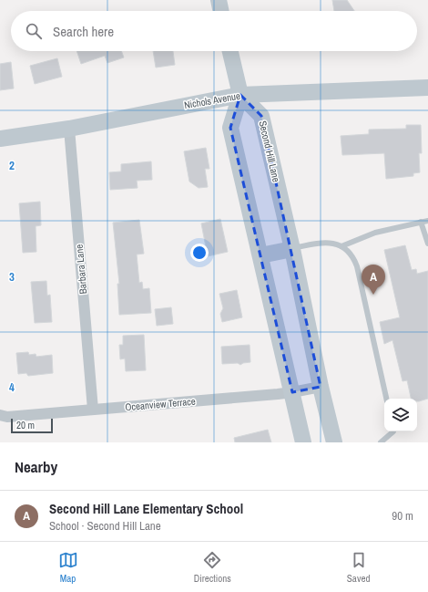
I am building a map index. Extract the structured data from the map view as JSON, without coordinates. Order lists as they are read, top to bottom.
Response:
{
  "streets": {
    "street": [
      "Nichols Avenue",
      "Second Hill Lane",
      "Barbara Lane",
      "Oceanview Terrace"
    ]
  },
  "crossings": [
    ["Nichols Avenue", "Second Hill Lane"],
    ["Nichols Avenue", "Barbara Lane"],
    ["Second Hill Lane", "Oceanview Terrace"],
    ["Barbara Lane", "Oceanview Terrace"]
  ],
  "scale_bar": "20 m",
  "page": {
    "search": "Search here",
    "pins": "A",
    "scale": "20 m",
    "heading": "Nearby",
    "list": [
      {
        "mark": "A",
        "name": "Second Hill Lane Elementary School",
        "note": "School · Second Hill Lane",
        "value": "90 m"
      }
    ],
    "nav": ["Map", "Directions", "Saved"]
  },
  "grid": {
    "rows": ["2", "3", "4"]
  }
}
